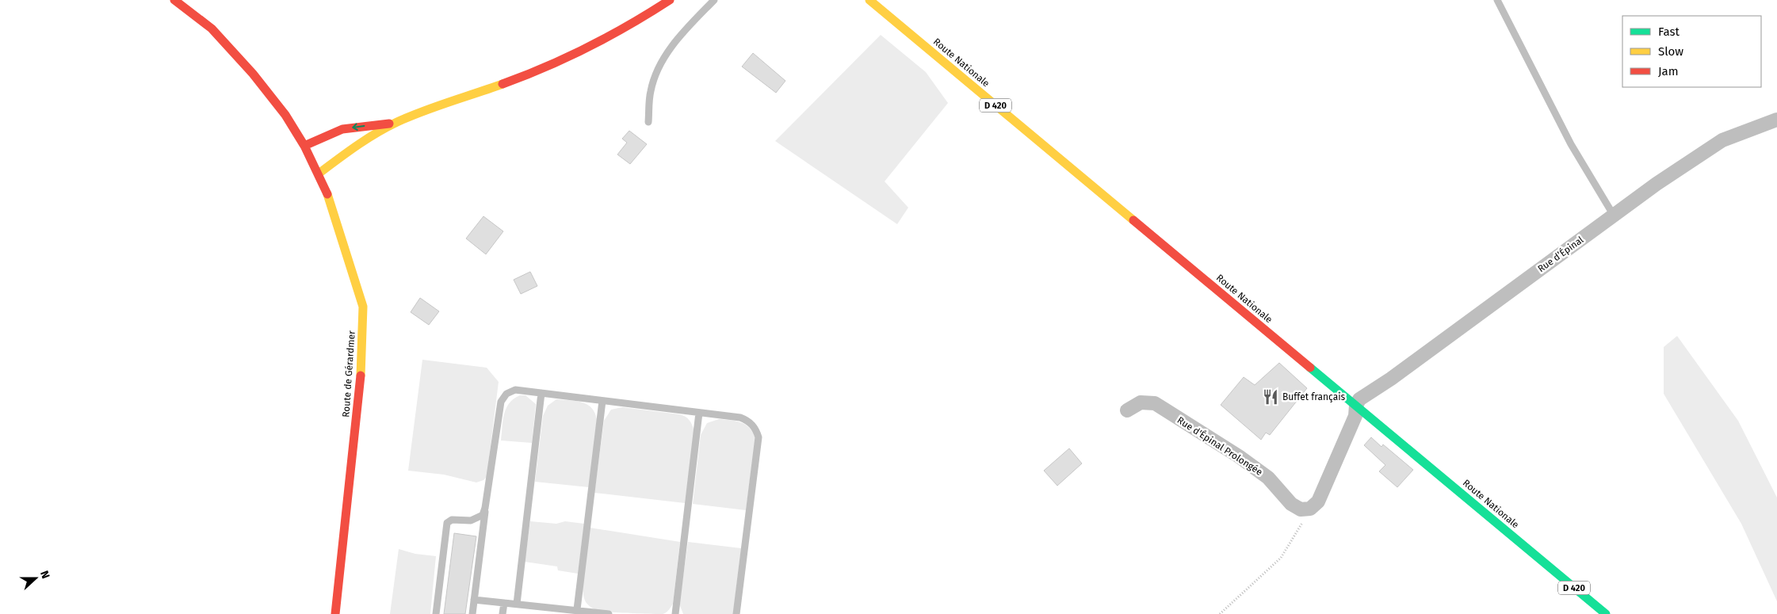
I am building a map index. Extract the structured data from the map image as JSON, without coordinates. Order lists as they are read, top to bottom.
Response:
{
  "streets": {
    "main road": ["Route Nationale", "D 420", "Route de Gérardmer"],
    "street": ["Rue d’Épinal", "Rue d'Épinal Prolongée"]
  },
  "crossings": [
    ["Route Nationale", "Rue d’Épinal"]
  ],
  "places": {
    "restaurant": ["Buffet français"]
  },
  "legend": ["Fast", "Slow", "Jam"],
  "north": "right"
}
